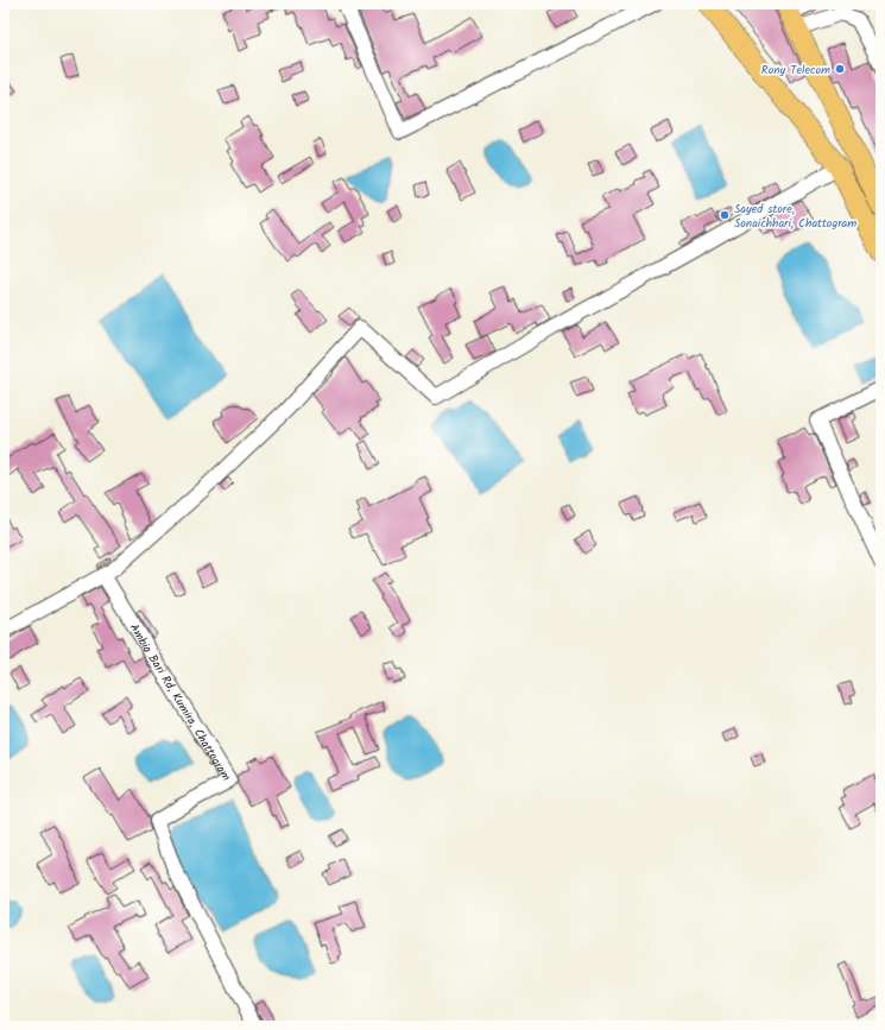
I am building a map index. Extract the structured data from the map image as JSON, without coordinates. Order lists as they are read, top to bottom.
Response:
{
  "streets": {
    "street": ["Ambia Bari Rd, Kumira, Chattogram"]
  },
  "places": ["Rony Telecom", "Sayed store, Sonaichhari, Chattogram"]
}
